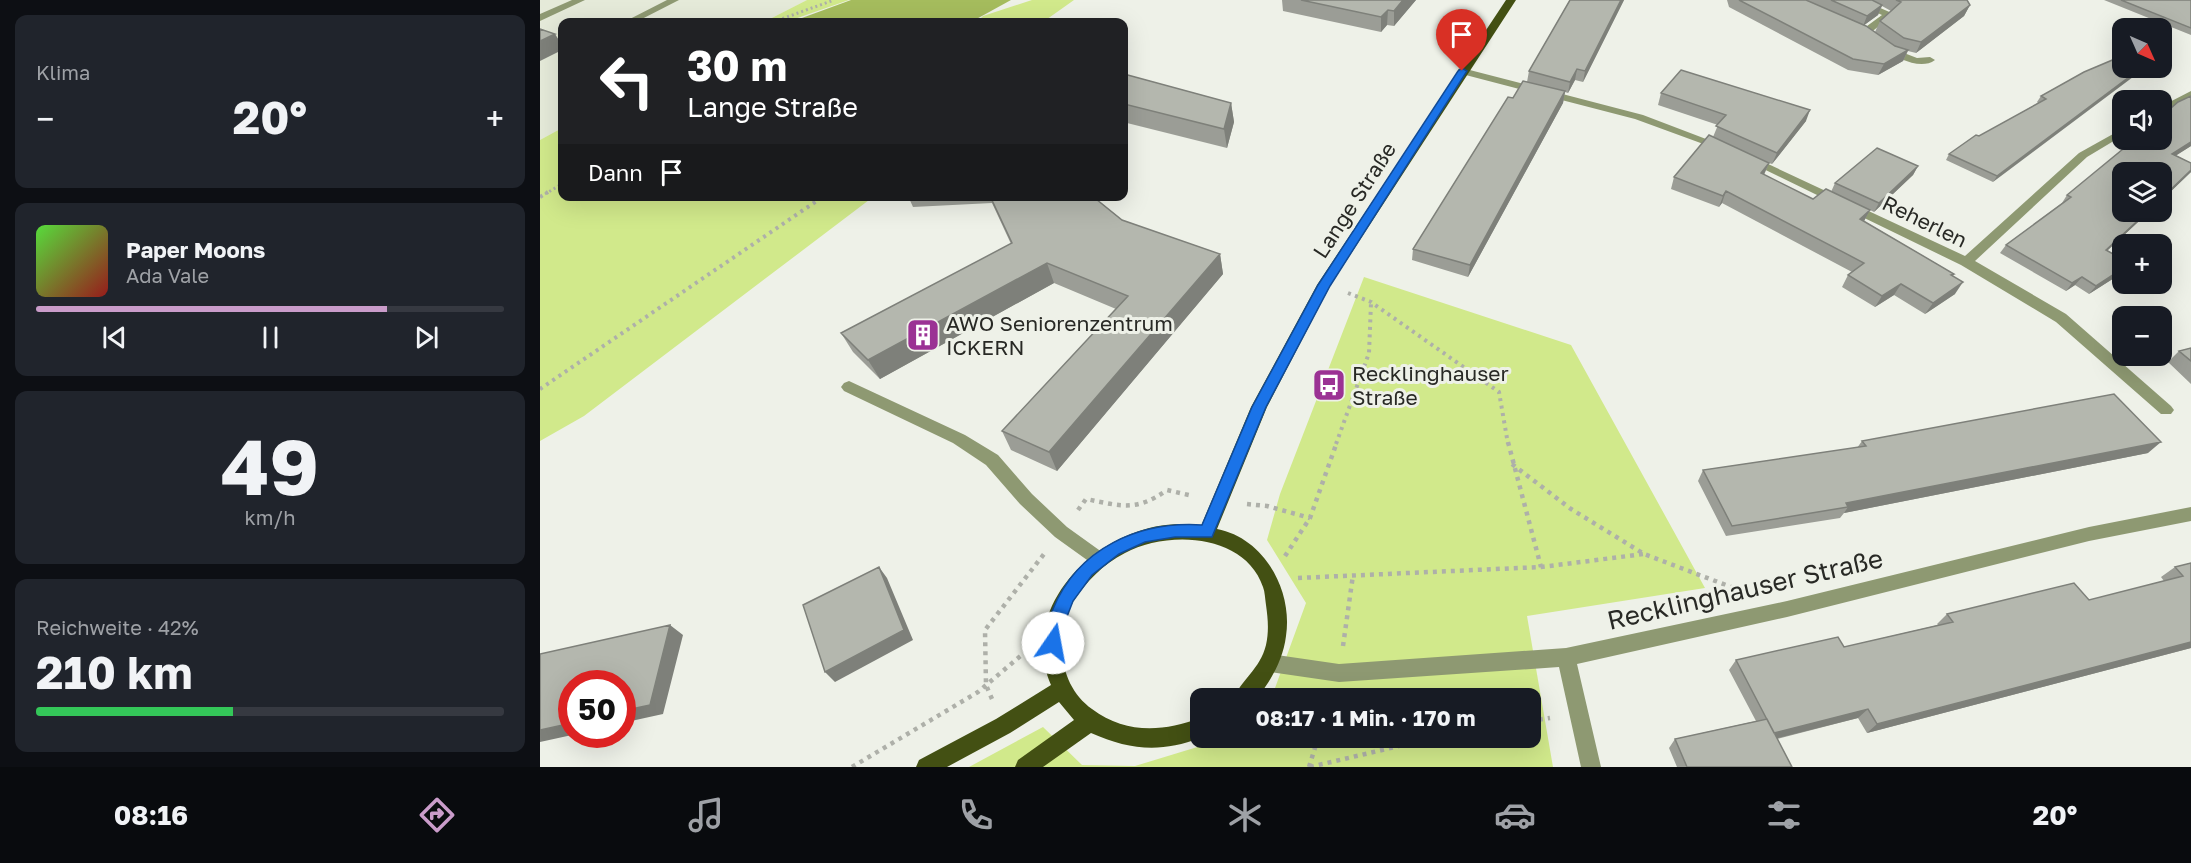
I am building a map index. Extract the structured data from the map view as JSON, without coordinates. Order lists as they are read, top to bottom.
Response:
{
  "streets": {
    "main road": ["Lange Straße"],
    "street": ["Reherlen", "Recklinghauser Straße"]
  },
  "crossings": [
    ["Lange Straße", "Reherlen"]
  ],
  "places": {
    "building": ["AWO Seniorenzentrum ICKERN"],
    "bus stop": ["Recklinghauser Straße"]
  },
  "north": "bottom right",
  "page": {
    "tile": [
      "Klima",
      ["49", "km/h"],
      ["Reichweite · 42%", "210 km"]
    ],
    "map_buttons": ["+", "−"],
    "turn": ["30 m", "Lange Straße"],
    "heat": ["−", "20°", "+"],
    "then": "Dann",
    "song": ["Paper Moons", "Ada Vale"],
    "limit": "50",
    "trip": "08:17 · 1 Min. · 170 m",
    "tabs": ["08:16", "20°"]
  }
}
